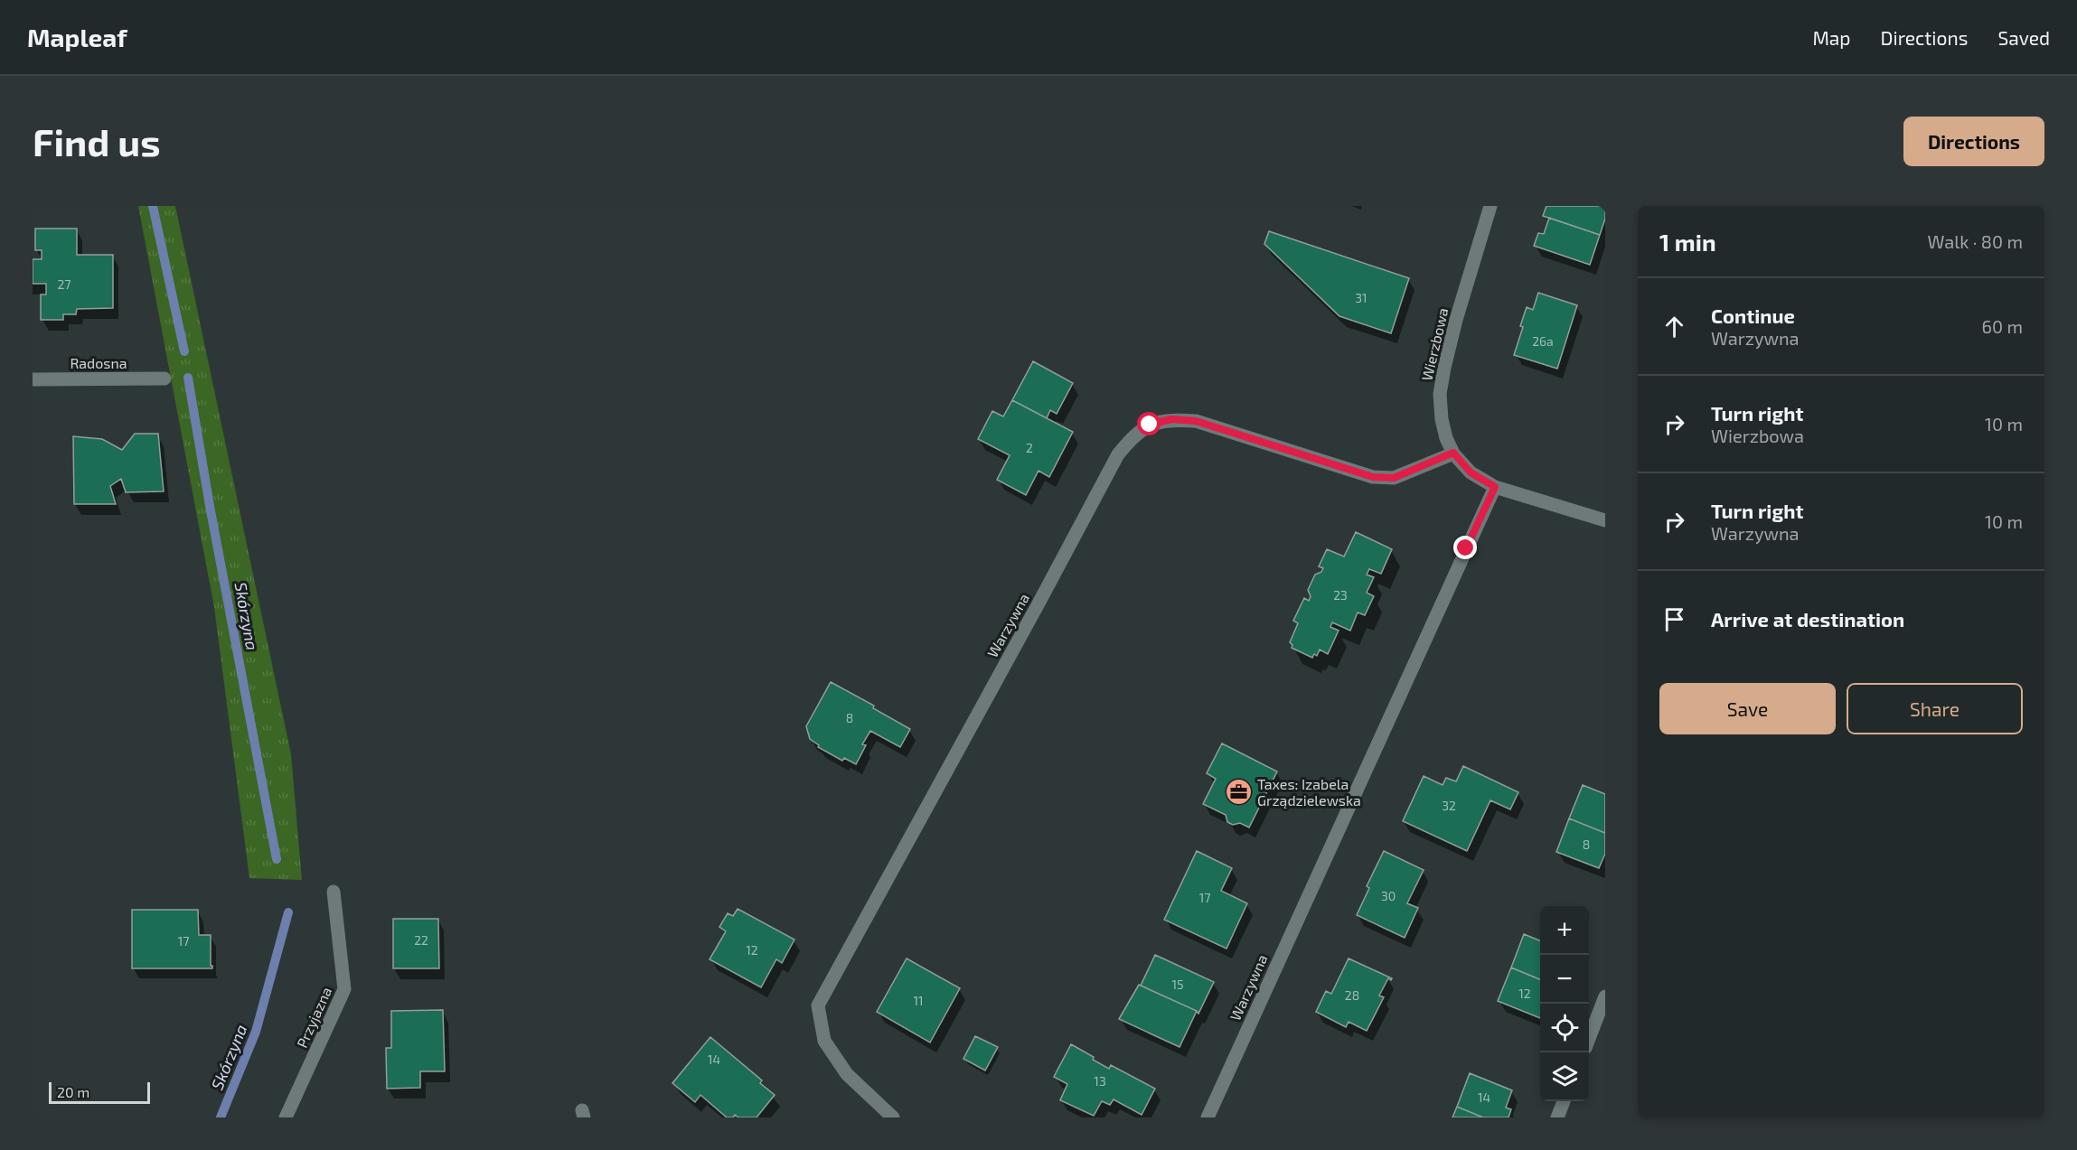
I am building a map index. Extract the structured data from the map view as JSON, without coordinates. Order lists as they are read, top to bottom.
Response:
{
  "streets": {
    "street": [
      "Wierzbowa",
      "Radosna",
      "Warzywna",
      "Przyjazna"
    ]
  },
  "crossings": [
    ["Wierzbowa", "Warzywna"]
  ],
  "water": ["Skórzyna"],
  "places": {
    "office": ["Taxes: Izabela Grządzielewska"]
  },
  "house_numbers": [
    "27",
    "31",
    "26a",
    "2",
    "23",
    "8",
    "32",
    "8",
    "30",
    "17",
    "22",
    "17",
    "12",
    "15",
    "12",
    "28",
    "11",
    "14",
    "13",
    "14"
  ],
  "scale_bar": "20 m",
  "page": {
    "header": "Mapleaf",
    "nav": ["Map", "Directions", "Saved"],
    "buttons": [
      "Directions",
      ["Save", "Share"]
    ],
    "title": "Find us",
    "heading": ["1 min", "Walk · 80 m"],
    "list": [
      ["Continue", "Warzywna", "60 m"],
      ["Turn right", "Wierzbowa", "10 m"],
      ["Turn right", "Warzywna", "10 m"],
      "Arrive at destination"
    ],
    "map_buttons": ["+", "−"],
    "scale": "20 m"
  }
}
